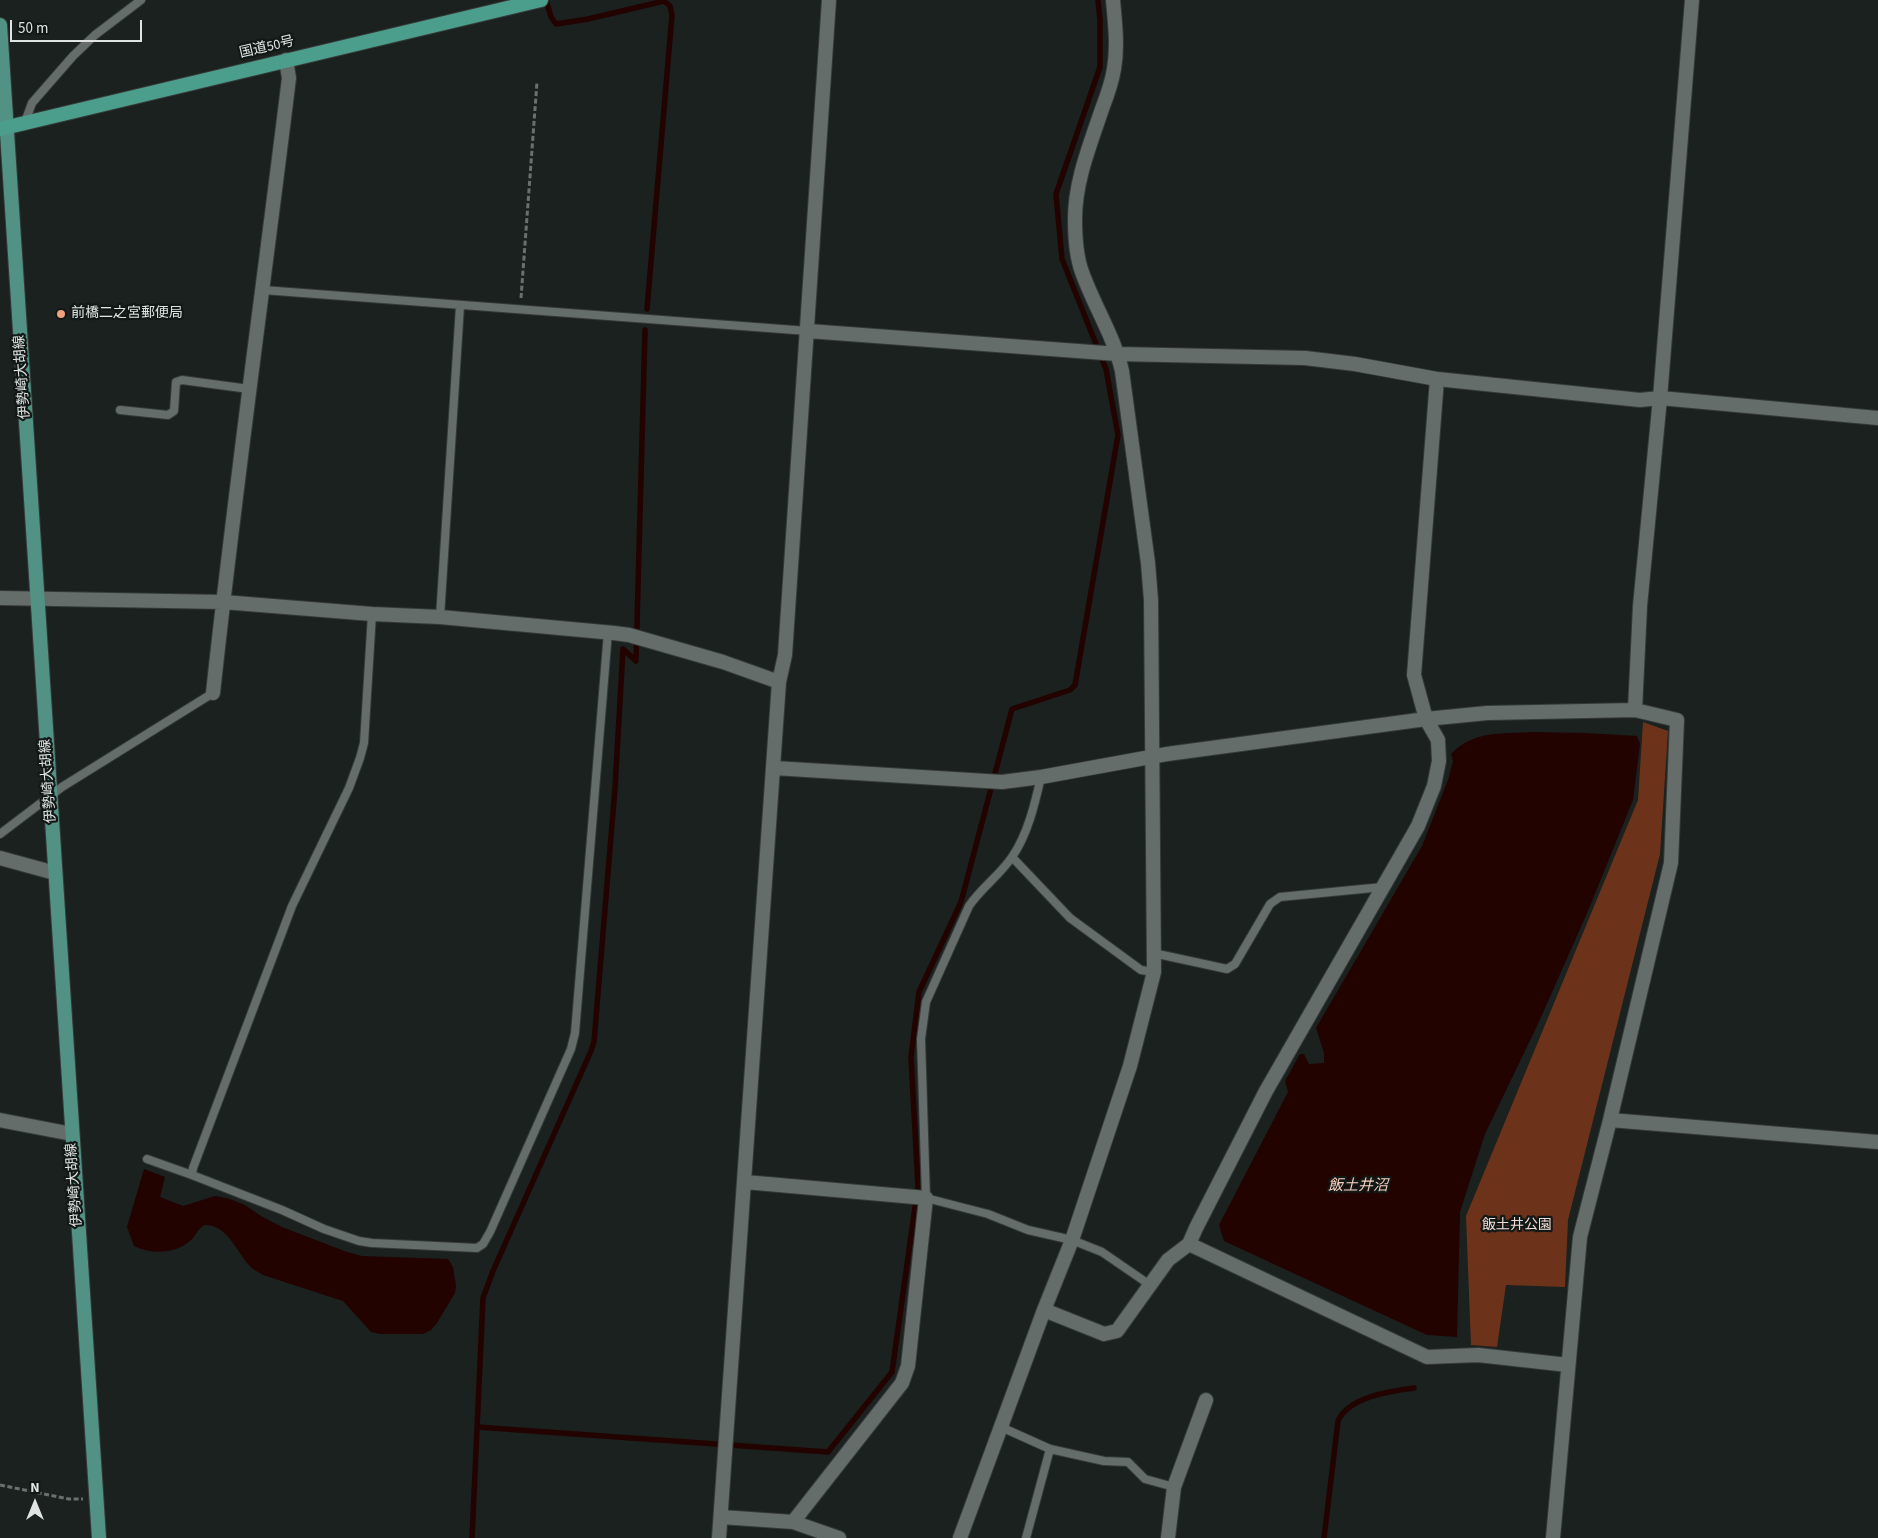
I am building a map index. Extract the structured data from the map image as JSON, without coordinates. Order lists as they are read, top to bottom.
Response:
{
  "streets": {
    "highway": ["国道50号"],
    "main road": ["伊勢崎大胡線"]
  },
  "crossings": [
    ["国道50号", "伊勢崎大胡線"]
  ],
  "water": ["飯土井沼"],
  "parks": ["飯土井公園"],
  "places": ["前橋二之宮郵便局"],
  "scale_bar": "50 m",
  "north": "top"
}
